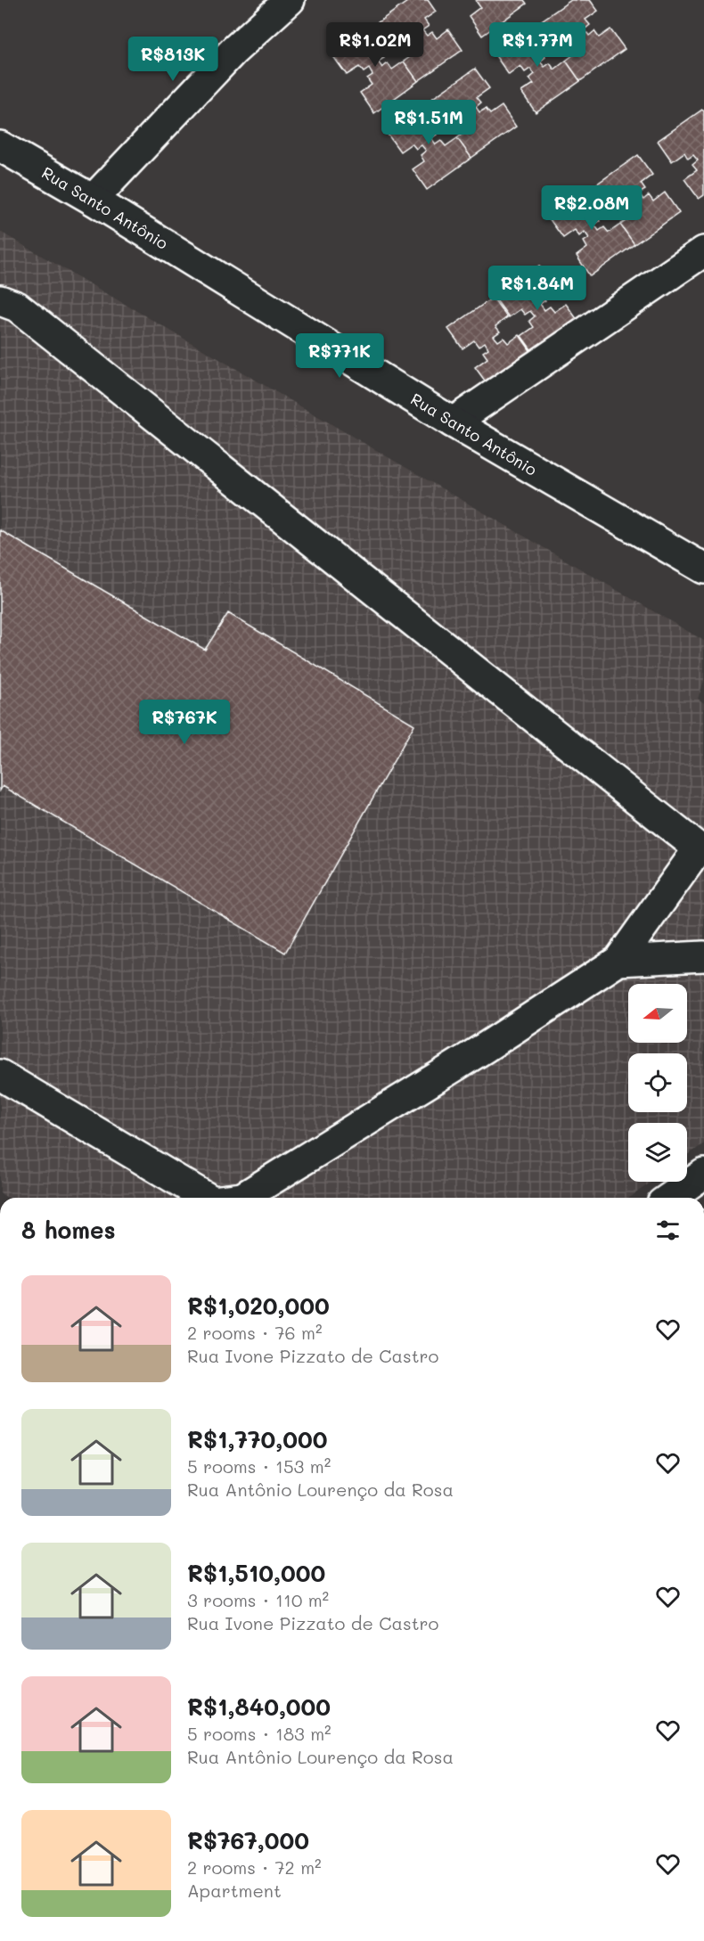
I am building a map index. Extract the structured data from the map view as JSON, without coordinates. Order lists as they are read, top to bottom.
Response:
{
  "streets": {
    "main road": ["Rua Santo Antônio"]
  },
  "north": "left",
  "page": {
    "price": [
      "R$1.02M",
      "R$1.77M",
      "R$813K",
      "R$1.51M",
      "R$2.08M",
      "R$1.84M",
      "R$771K",
      "R$767K"
    ],
    "heading": "8 homes",
    "list": [
      {
        "name": "R$1,020,000",
        "note": "2 rooms · 76 m² · Rua Ivone Pizzato de Castro"
      },
      {
        "name": "R$1,770,000",
        "note": "5 rooms · 153 m² · Rua Antônio Lourenço da Rosa"
      },
      {
        "name": "R$1,510,000",
        "note": "3 rooms · 110 m² · Rua Ivone Pizzato de Castro"
      },
      {
        "name": "R$1,840,000",
        "note": "5 rooms · 183 m² · Rua Antônio Lourenço da Rosa"
      },
      {
        "name": "R$767,000",
        "note": "2 rooms · 72 m² · Apartment"
      }
    ]
  }
}
